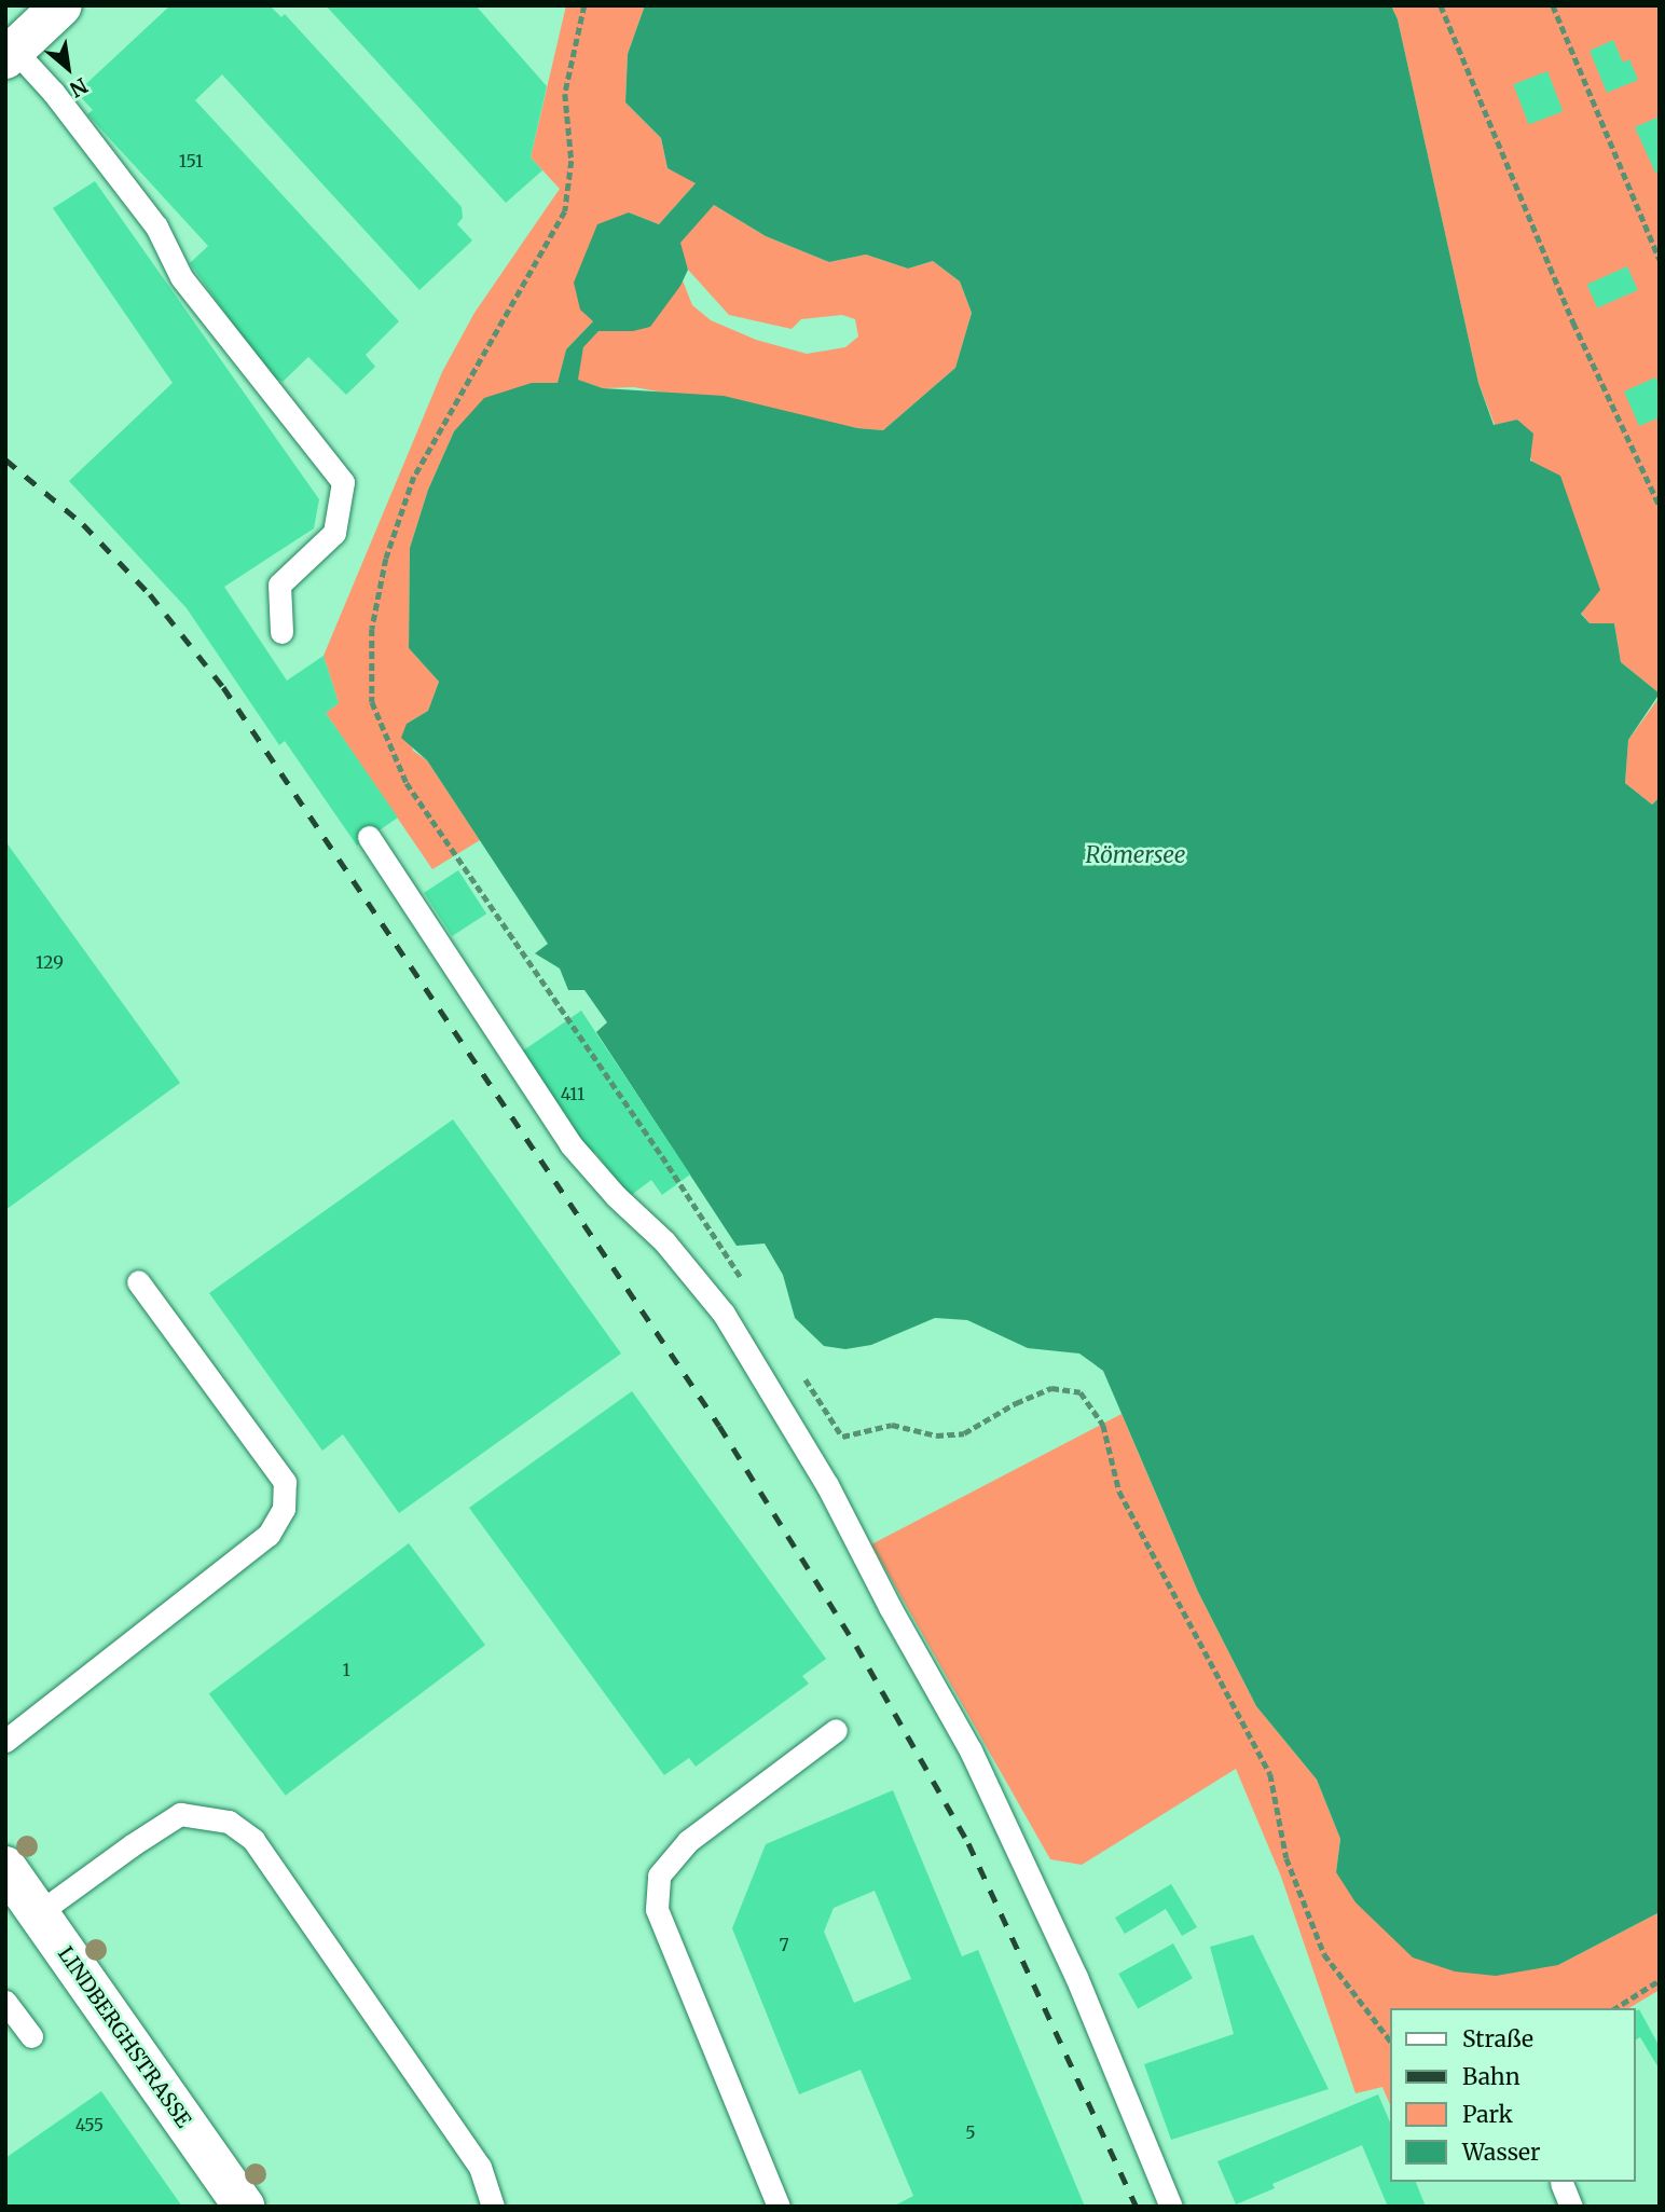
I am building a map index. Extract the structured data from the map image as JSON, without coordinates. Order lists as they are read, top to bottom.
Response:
{
  "streets": {
    "street": ["LINDBERGHSTRASSE"]
  },
  "water": ["Römersee"],
  "house_numbers": [
    "151",
    "129",
    "411",
    "1",
    "7",
    "455",
    "5"
  ],
  "legend": [
    "Straße",
    "Bahn",
    "Park",
    "Wasser"
  ],
  "north": "bottom right"
}
